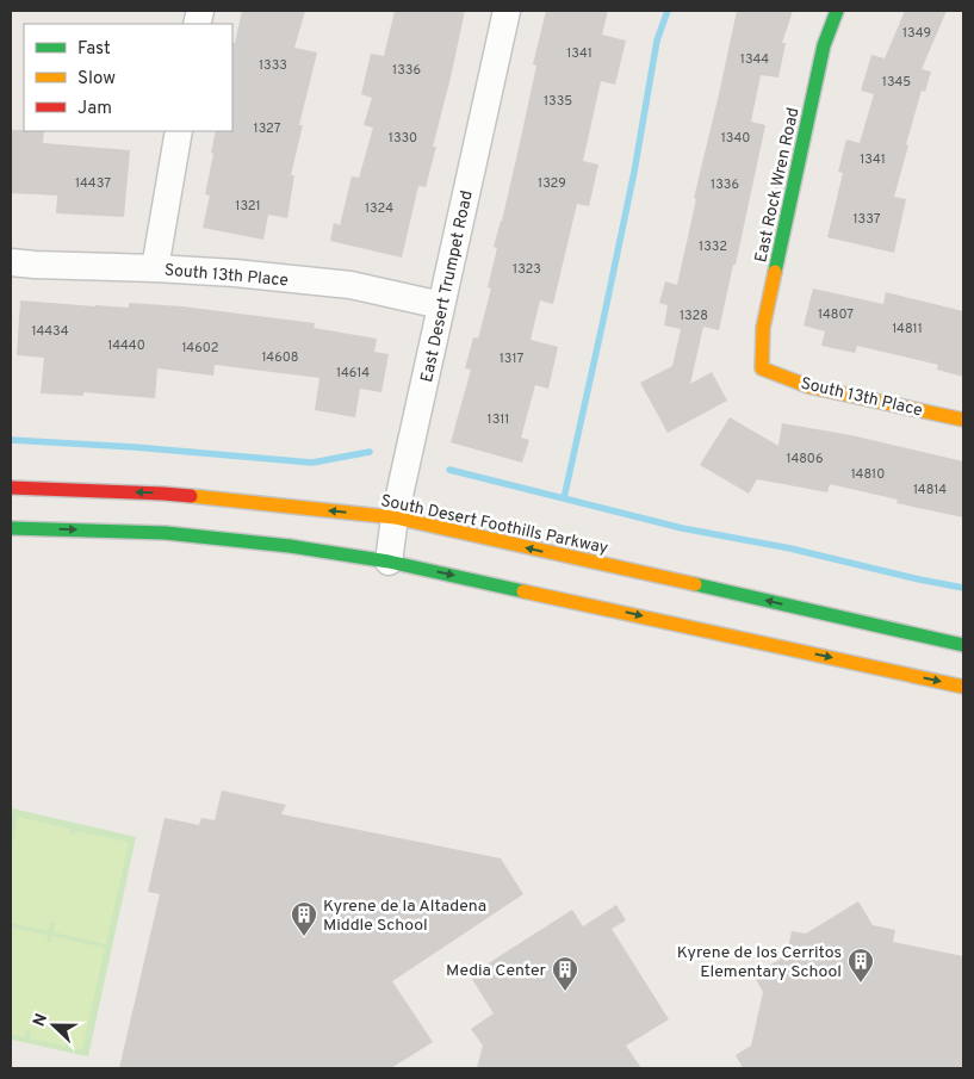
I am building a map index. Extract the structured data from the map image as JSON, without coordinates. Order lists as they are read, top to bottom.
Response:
{
  "streets": {
    "street": [
      "East Rock Wren Road",
      "South 13th Place",
      "East Desert Trumpet Road",
      "South Desert Foothills Parkway"
    ]
  },
  "crossings": [
    ["East Rock Wren Road", "South 13th Place"],
    ["South 13th Place", "East Desert Trumpet Road"],
    ["East Desert Trumpet Road", "South Desert Foothills Parkway"]
  ],
  "places": {
    "building": ["Kyrene de la Altadena Middle School", "Kyrene de los Cerritos Elementary School", "Media Center"]
  },
  "house_numbers": [
    "1349",
    "1341",
    "1344",
    "1333",
    "1336",
    "1345",
    "1335",
    "1327",
    "1330",
    "1340",
    "1341",
    "14437",
    "1329",
    "1336",
    "1321",
    "1324",
    "1337",
    "1332",
    "1323",
    "14807",
    "1328",
    "14811",
    "14434",
    "14440",
    "14602",
    "14608",
    "1317",
    "14614",
    "1311",
    "14806",
    "14810",
    "14814"
  ],
  "legend": ["Fast", "Slow", "Jam"],
  "north": "left"
}
